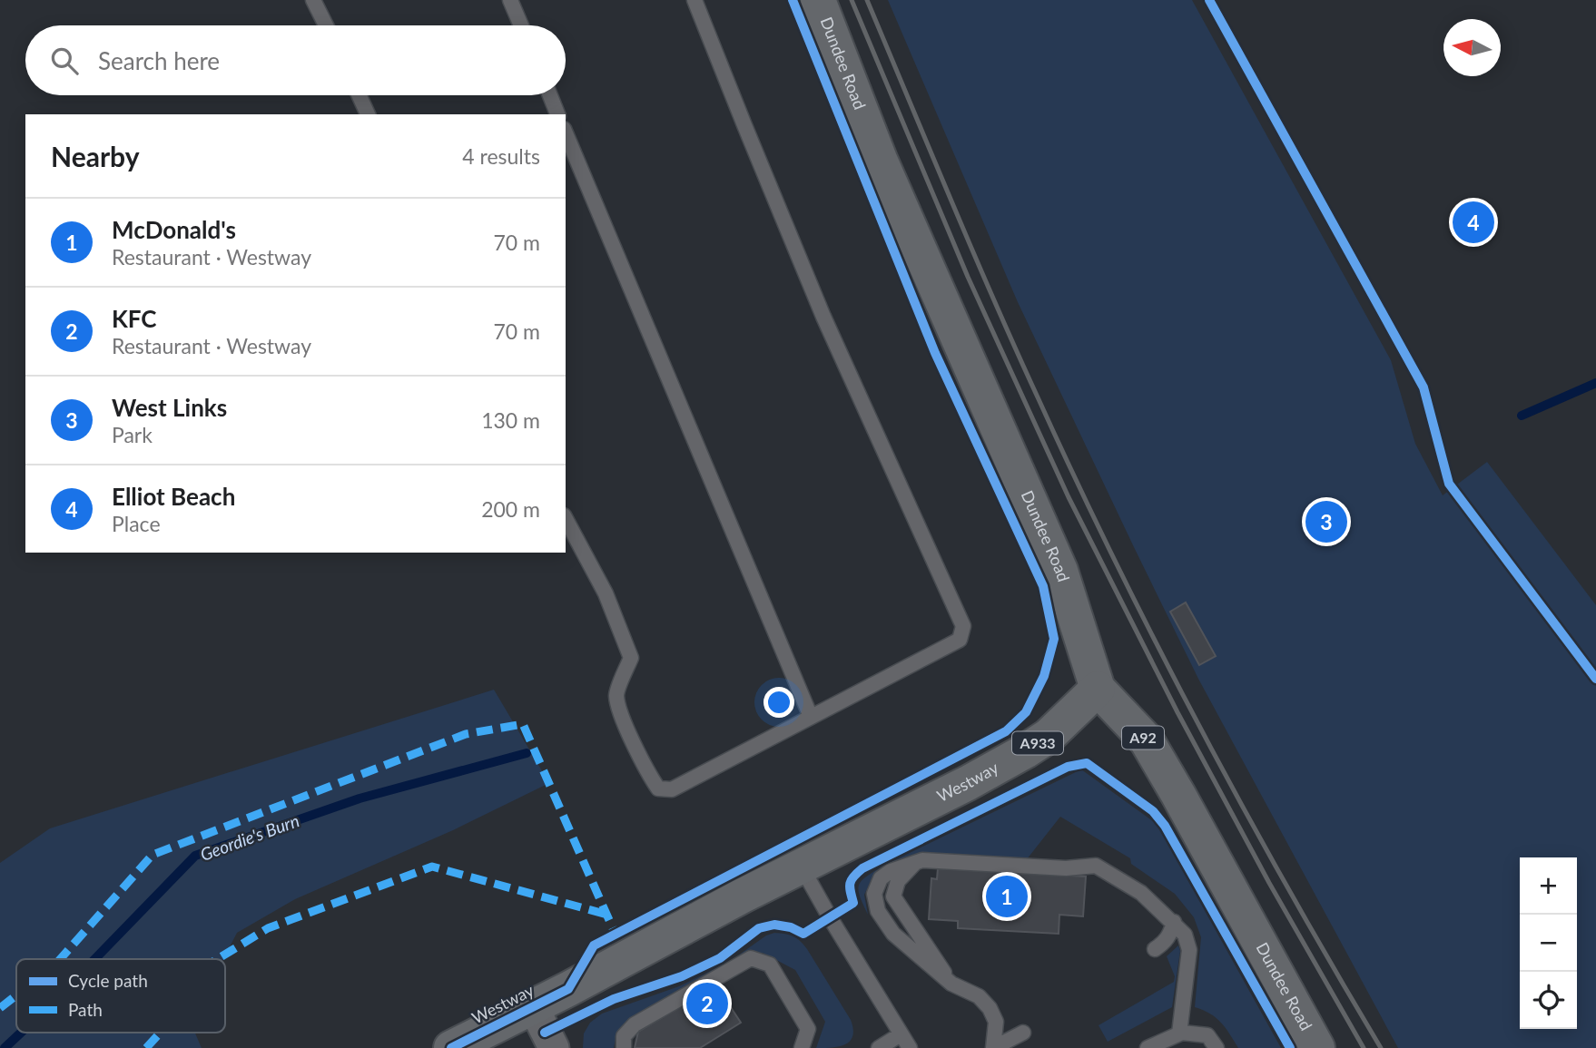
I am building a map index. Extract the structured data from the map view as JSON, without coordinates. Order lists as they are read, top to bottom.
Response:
{
  "streets": {
    "main road": [
      "Dundee Road",
      "A92",
      "A933",
      "Westway"
    ]
  },
  "crossings": [
    ["Dundee Road", "Westway"]
  ],
  "water": ["Geordie's Burn"],
  "legend": ["Cycle path", "Path"],
  "north": "left",
  "page": {
    "search": "Search here",
    "heading": ["Nearby", "4 results"],
    "list": [
      {
        "mark": "1",
        "name": "McDonald's",
        "note": "Restaurant · Westway",
        "value": "70 m"
      },
      {
        "mark": "2",
        "name": "KFC",
        "note": "Restaurant · Westway",
        "value": "70 m"
      },
      {
        "mark": "3",
        "name": "West Links",
        "note": "Park",
        "value": "130 m"
      },
      {
        "mark": "4",
        "name": "Elliot Beach",
        "note": "Place",
        "value": "200 m"
      }
    ],
    "pins": [
      "4",
      "3",
      "1",
      "2"
    ],
    "map_buttons": ["+", "−"]
  }
}
